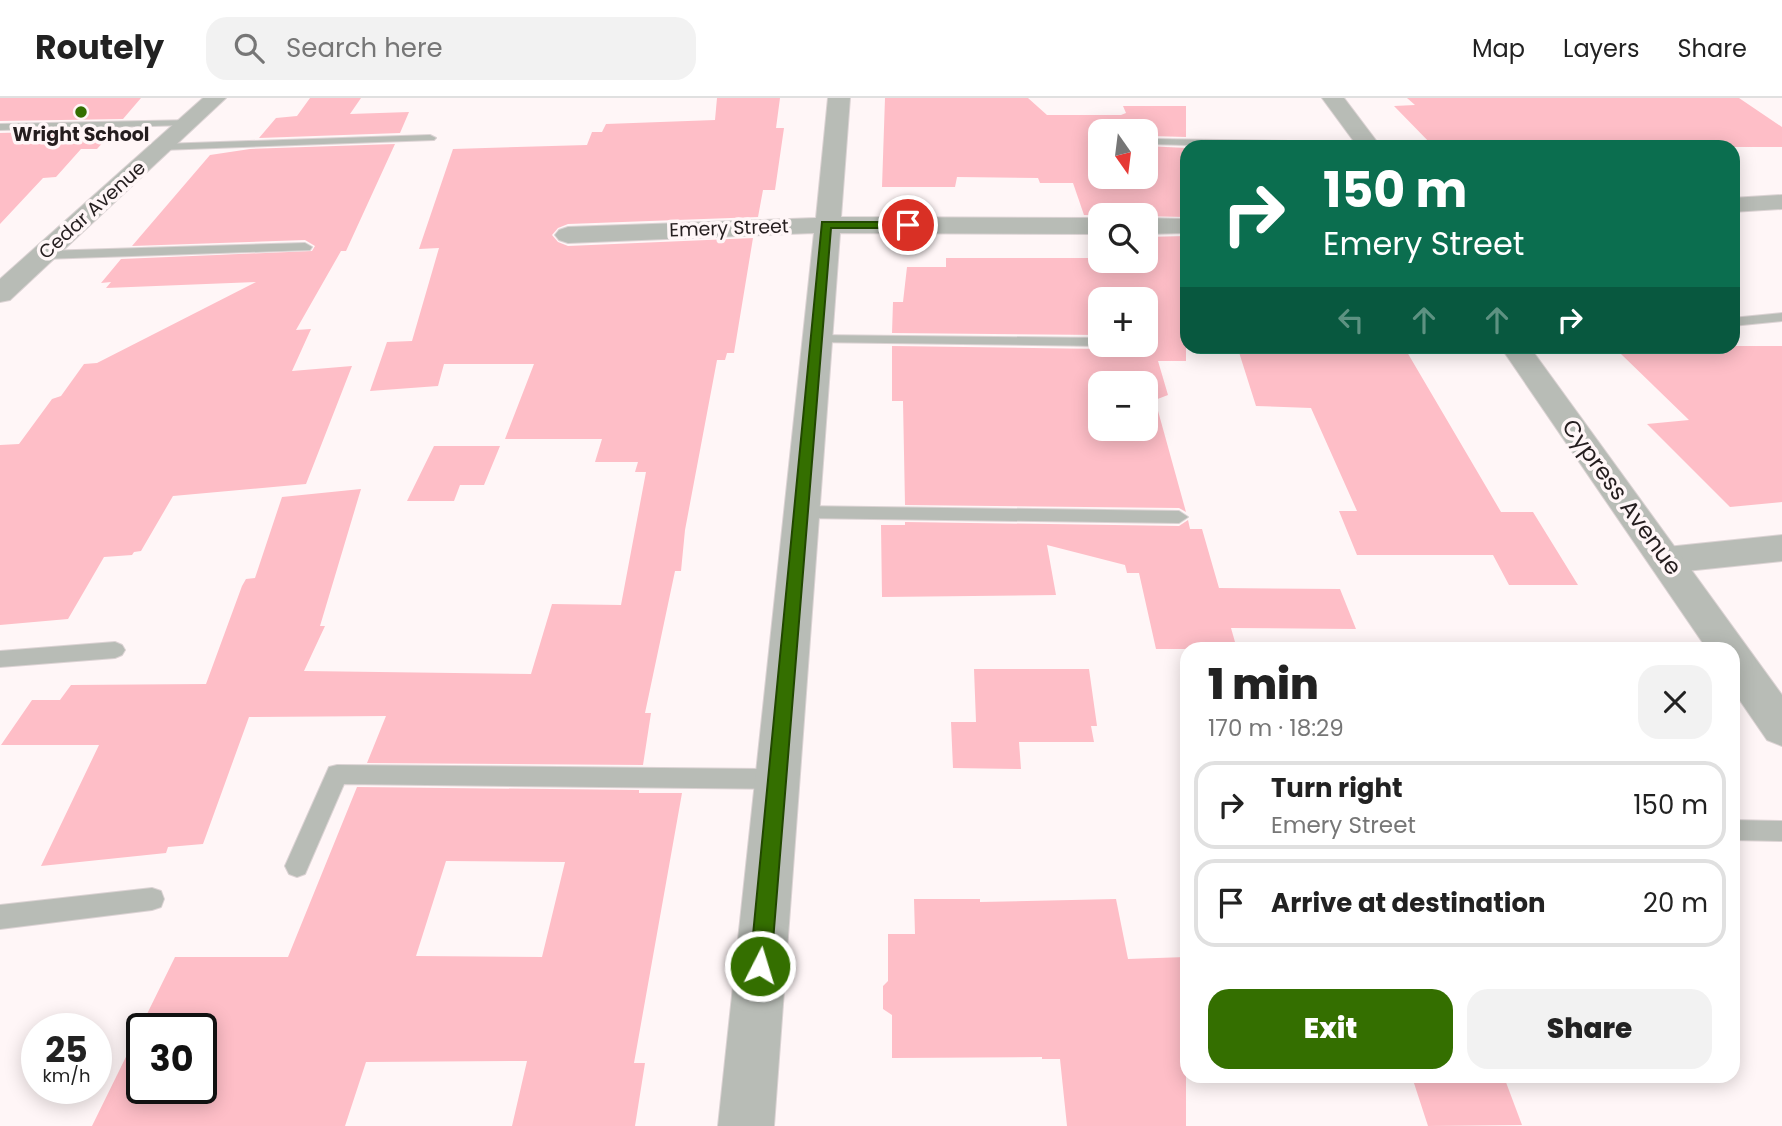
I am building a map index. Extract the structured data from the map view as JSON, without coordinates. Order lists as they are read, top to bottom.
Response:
{
  "streets": {
    "street": ["Cedar Avenue", "Emery Street", "Cypress Avenue"]
  },
  "places": ["Wright School"],
  "north": "bottom",
  "page": {
    "header": "Routely",
    "search": "Search here",
    "nav": ["Map", "Layers", "Share"],
    "map_buttons": ["+", "−"],
    "turn": ["150 m", "Emery Street"],
    "heading": ["1 min", "170 m · 18:29"],
    "list": [
      {
        "name": "Turn right",
        "note": "Emery Street",
        "value": "150 m"
      },
      {
        "name": "Arrive at destination",
        "value": "20 m"
      }
    ],
    "buttons": ["Exit", "Share"],
    "speed": "25 km/h",
    "limit": "30"
  }
}
